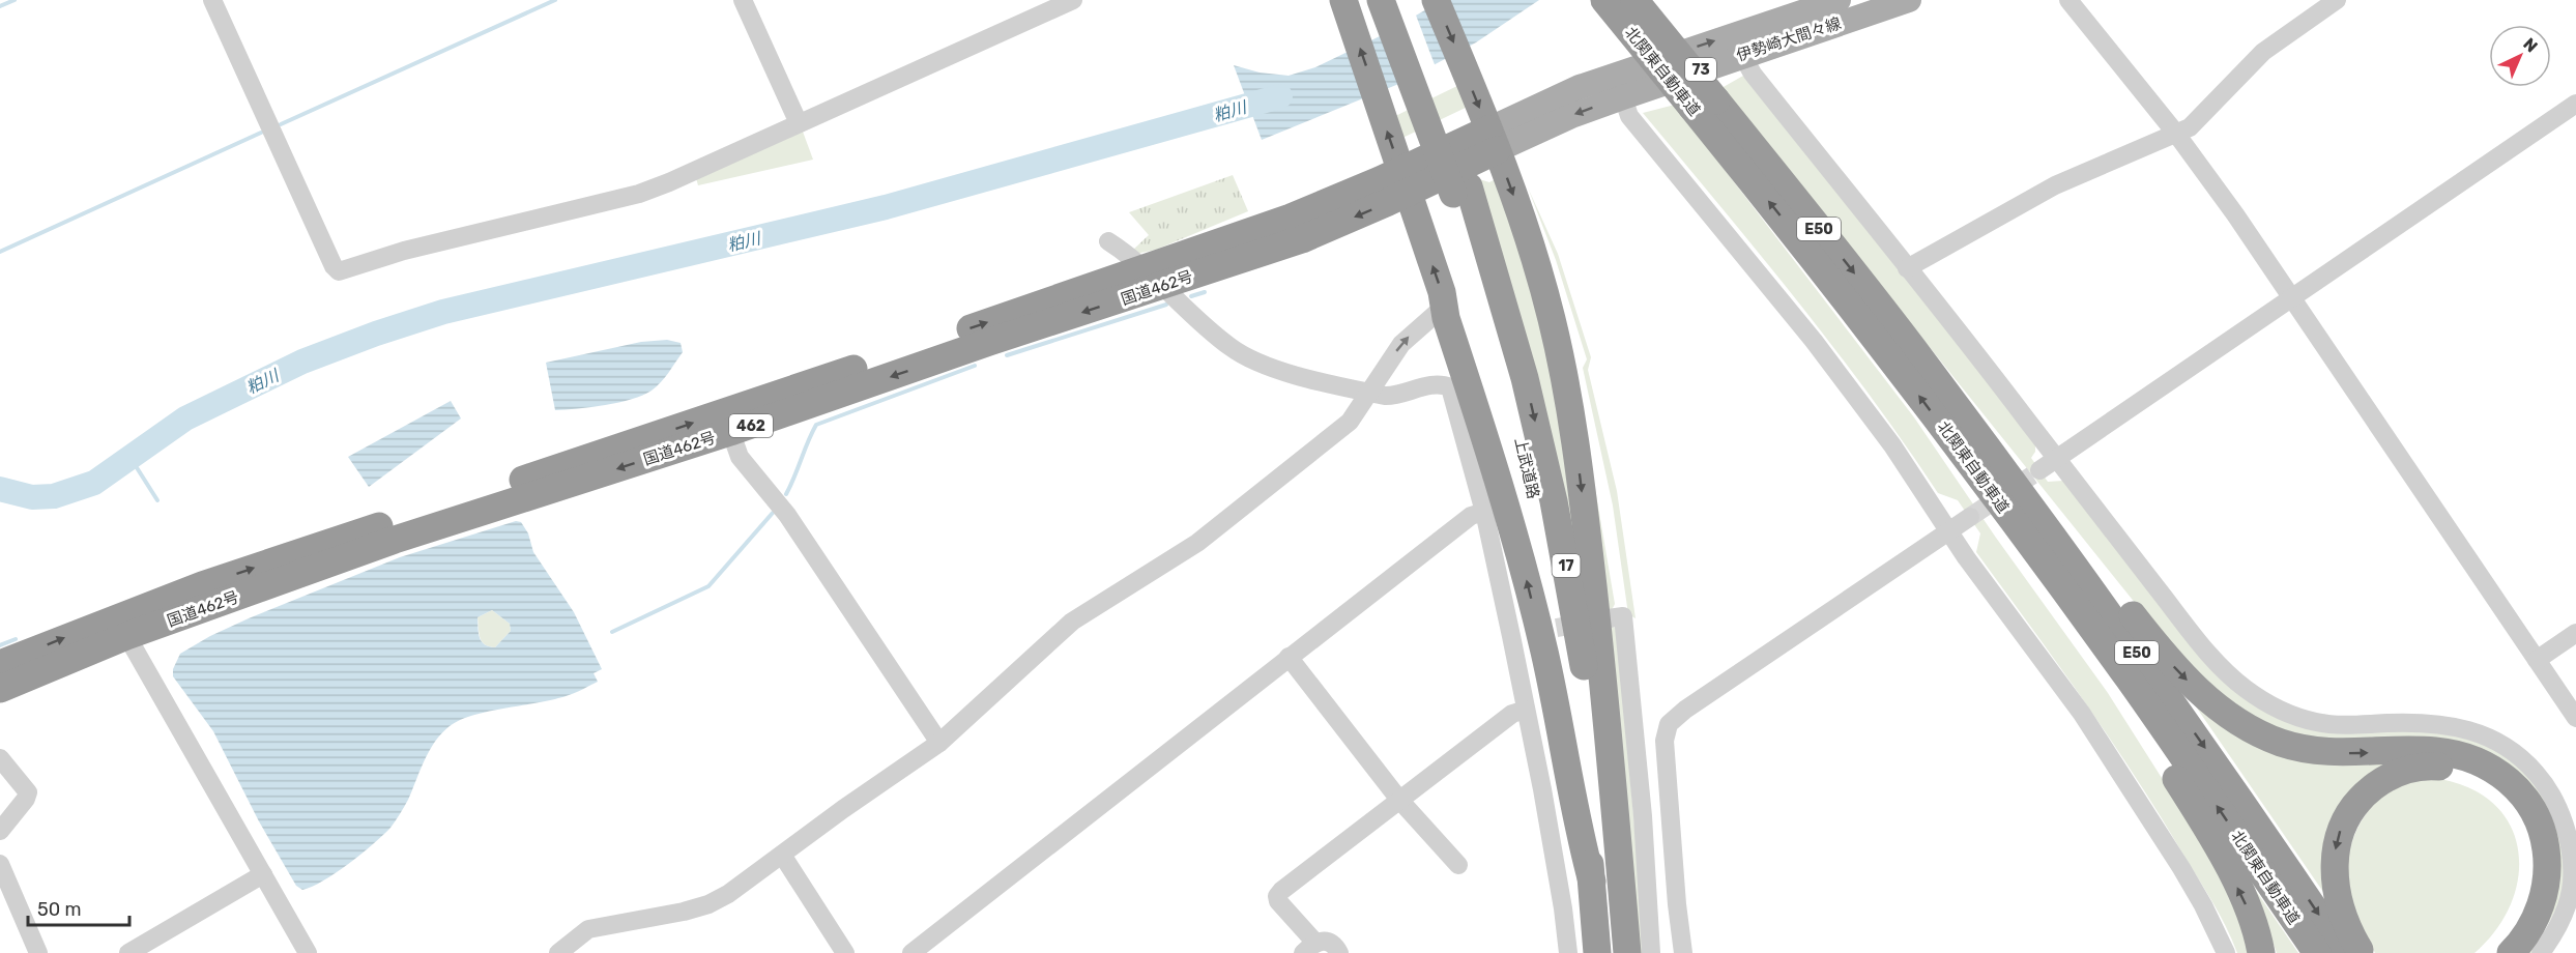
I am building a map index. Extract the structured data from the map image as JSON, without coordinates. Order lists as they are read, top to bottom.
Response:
{
  "streets": {
    "highway": [
      "北関東自動車道",
      "E50",
      "国道462号",
      "462",
      "上武道路",
      "17"
    ],
    "main road": ["伊勢崎大間々線", "73"]
  },
  "crossings": [
    ["伊勢崎大間々線", "国道462号"]
  ],
  "water": ["粕川"],
  "scale_bar": "50 m",
  "north": "top right"
}
